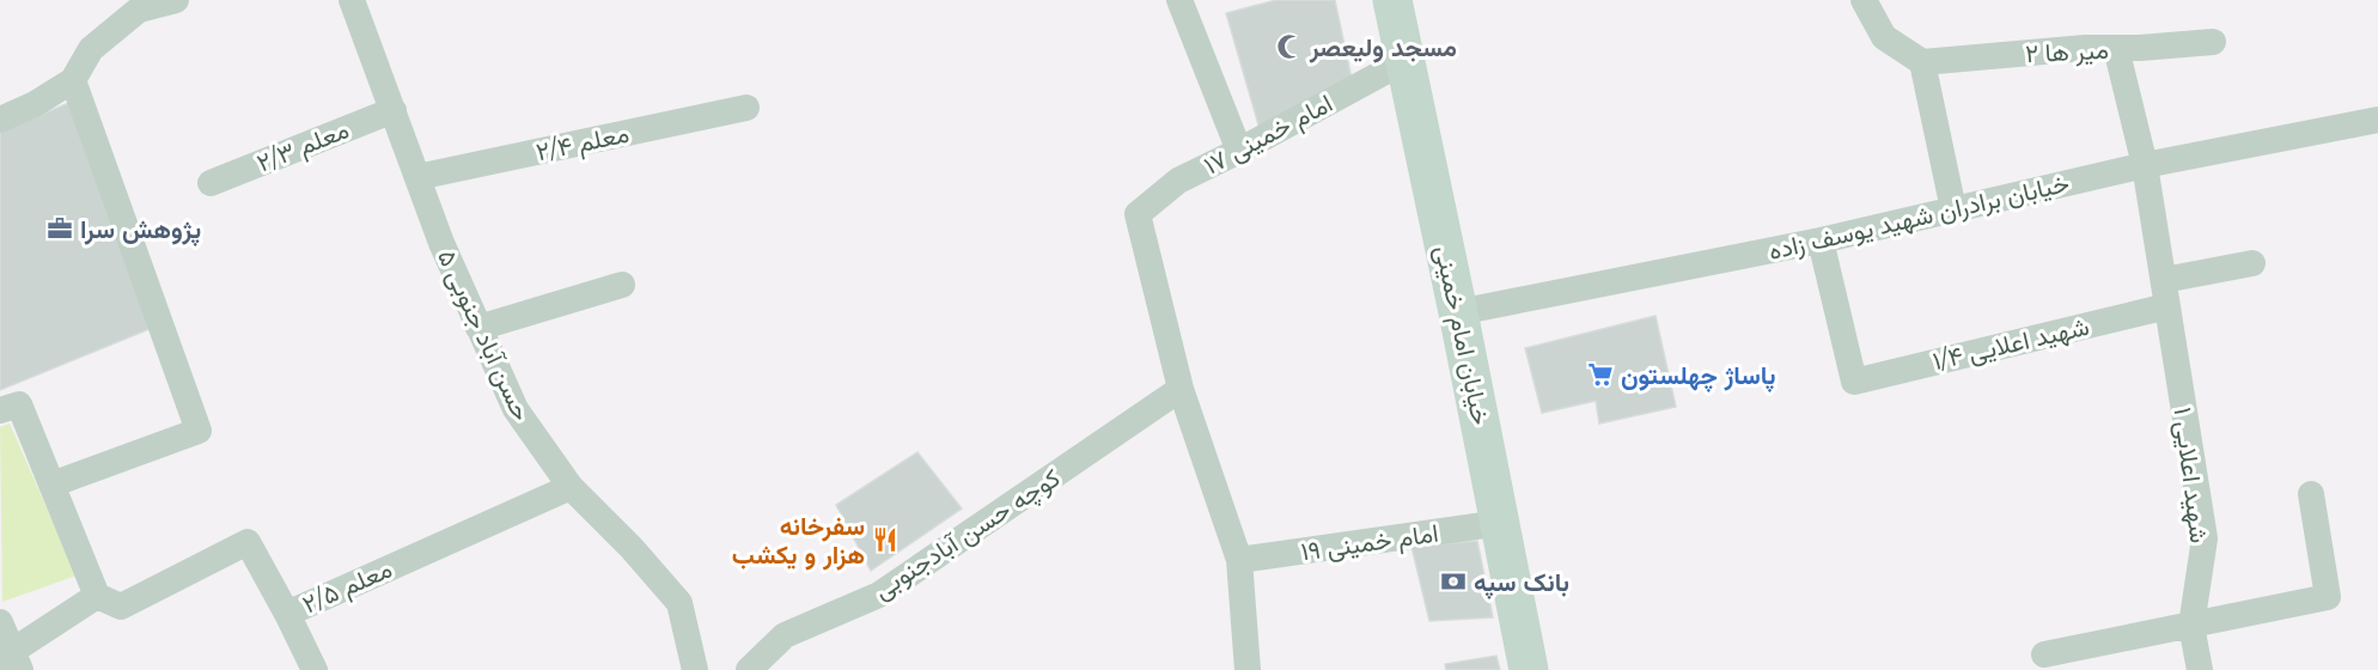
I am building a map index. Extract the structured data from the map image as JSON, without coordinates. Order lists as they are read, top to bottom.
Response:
{
  "streets": {
    "main road": ["خیابان امام خمینی"],
    "street": [
      "میر ها ۲",
      "امام خمینی ۱۷",
      "معلم ۲/۴",
      "معلم ۲/۳",
      "خیابان برادران شهید یوسف زاده",
      "حسن آباد جنوبی ۵",
      "شهید اعلایی ۱/۴",
      "شهید اعلایی ۱",
      "کوچه حسن آبادجنوبی",
      "امام خمینی ۱۹",
      "معلم ۲/۵"
    ]
  },
  "crossings": [
    ["میر ها ۲", "شهید اعلایی ۱"],
    ["امام خمینی ۱۷", "خیابان امام خمینی"],
    ["امام خمینی ۱۷", "کوچه حسن آبادجنوبی"],
    ["معلم ۲/۴", "حسن آباد جنوبی ۵"],
    ["معلم ۲/۳", "حسن آباد جنوبی ۵"],
    ["خیابان برادران شهید یوسف زاده", "خیابان امام خمینی"],
    ["خیابان برادران شهید یوسف زاده", "شهید اعلایی ۱/۴"],
    ["خیابان برادران شهید یوسف زاده", "شهید اعلایی ۱"],
    ["حسن آباد جنوبی ۵", "معلم ۲/۵"],
    ["خیابان امام خمینی", "امام خمینی ۱۹"],
    ["شهید اعلایی ۱/۴", "شهید اعلایی ۱"]
  ],
  "places": {
    "mosque": ["مسجد ولیعصر"],
    "office": ["پژوهش سرا"],
    "supermarket": ["پاساژ چهلستون"],
    "restaurant": ["سفرخانه هزار و یکشب"],
    "bank": ["بانک سپه"]
  }
}
